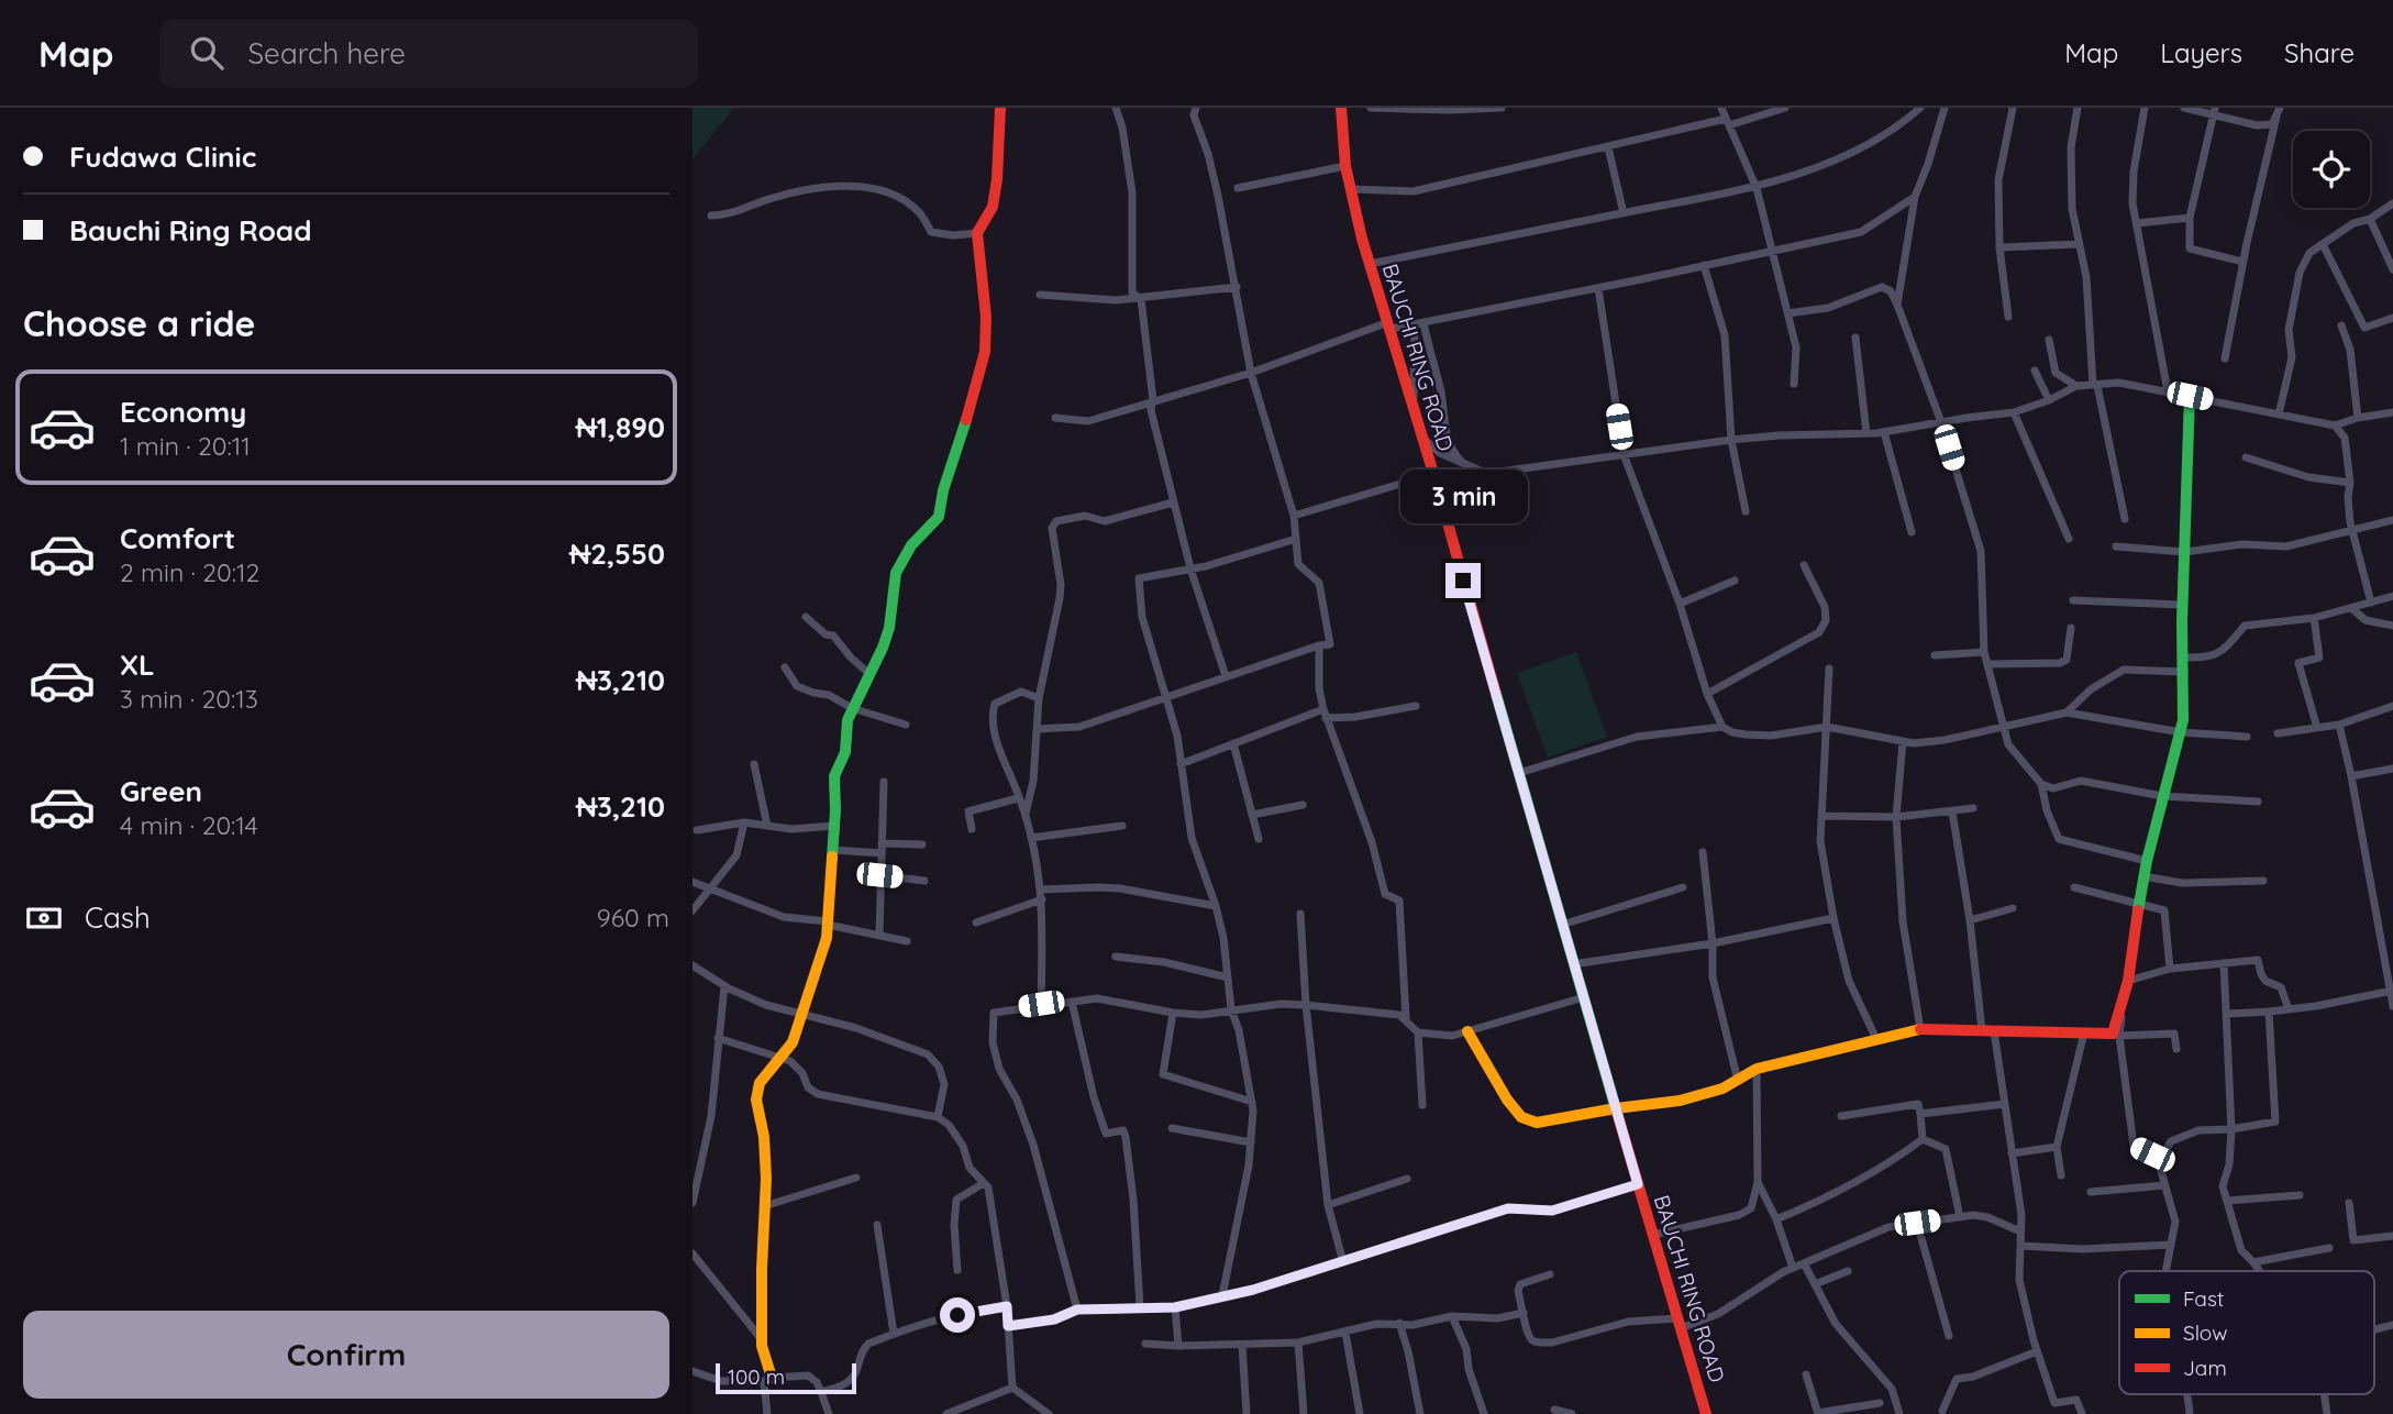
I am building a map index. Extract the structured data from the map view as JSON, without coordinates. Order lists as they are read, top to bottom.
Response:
{
  "streets": {
    "street": ["BAUCHI RING ROAD"]
  },
  "legend": ["Fast", "Slow", "Jam"],
  "scale_bar": "100 m",
  "page": {
    "header": "Map",
    "search": "Search here",
    "nav": ["Map", "Layers", "Share"],
    "banner": ["Fudawa Clinic", "Bauchi Ring Road"],
    "heading": "Choose a ride",
    "list": [
      {
        "name": "Economy",
        "note": "1 min · 20:11",
        "value": "₦1,890"
      },
      {
        "name": "Comfort",
        "note": "2 min · 20:12",
        "value": "₦2,550"
      },
      {
        "name": "XL",
        "note": "3 min · 20:13",
        "value": "₦3,210"
      },
      {
        "name": "Green",
        "note": "4 min · 20:14",
        "value": "₦3,210"
      }
    ],
    "bubble": "3 min",
    "pay": ["Cash", "960 m"],
    "buttons": "Confirm",
    "scale": "100 m"
  }
}
